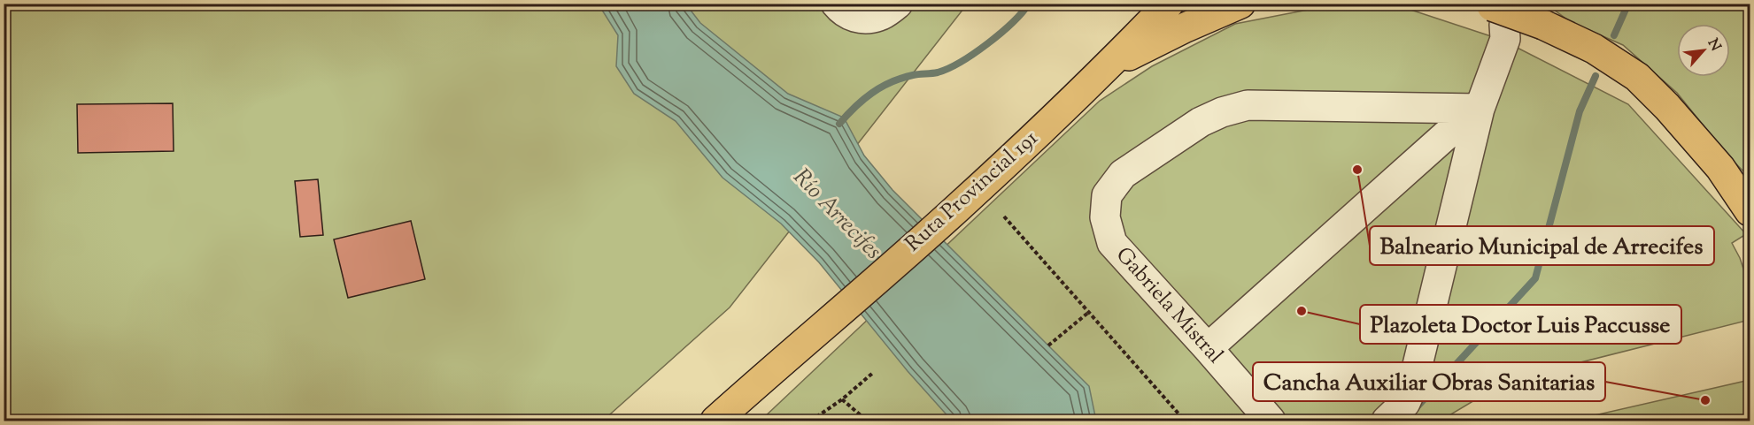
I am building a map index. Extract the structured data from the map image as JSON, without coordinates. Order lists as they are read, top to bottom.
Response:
{
  "streets": {
    "main road": ["Ruta Provincial 191"],
    "street": ["Gabriela Mistral"]
  },
  "water": ["Río Arrecifes"],
  "places": ["Balneario Municipal de Arrecifes", "Plazoleta Doctor Luis Paccusse", "Cancha Auxiliar Obras Sanitarias"],
  "north": "top right"
}
